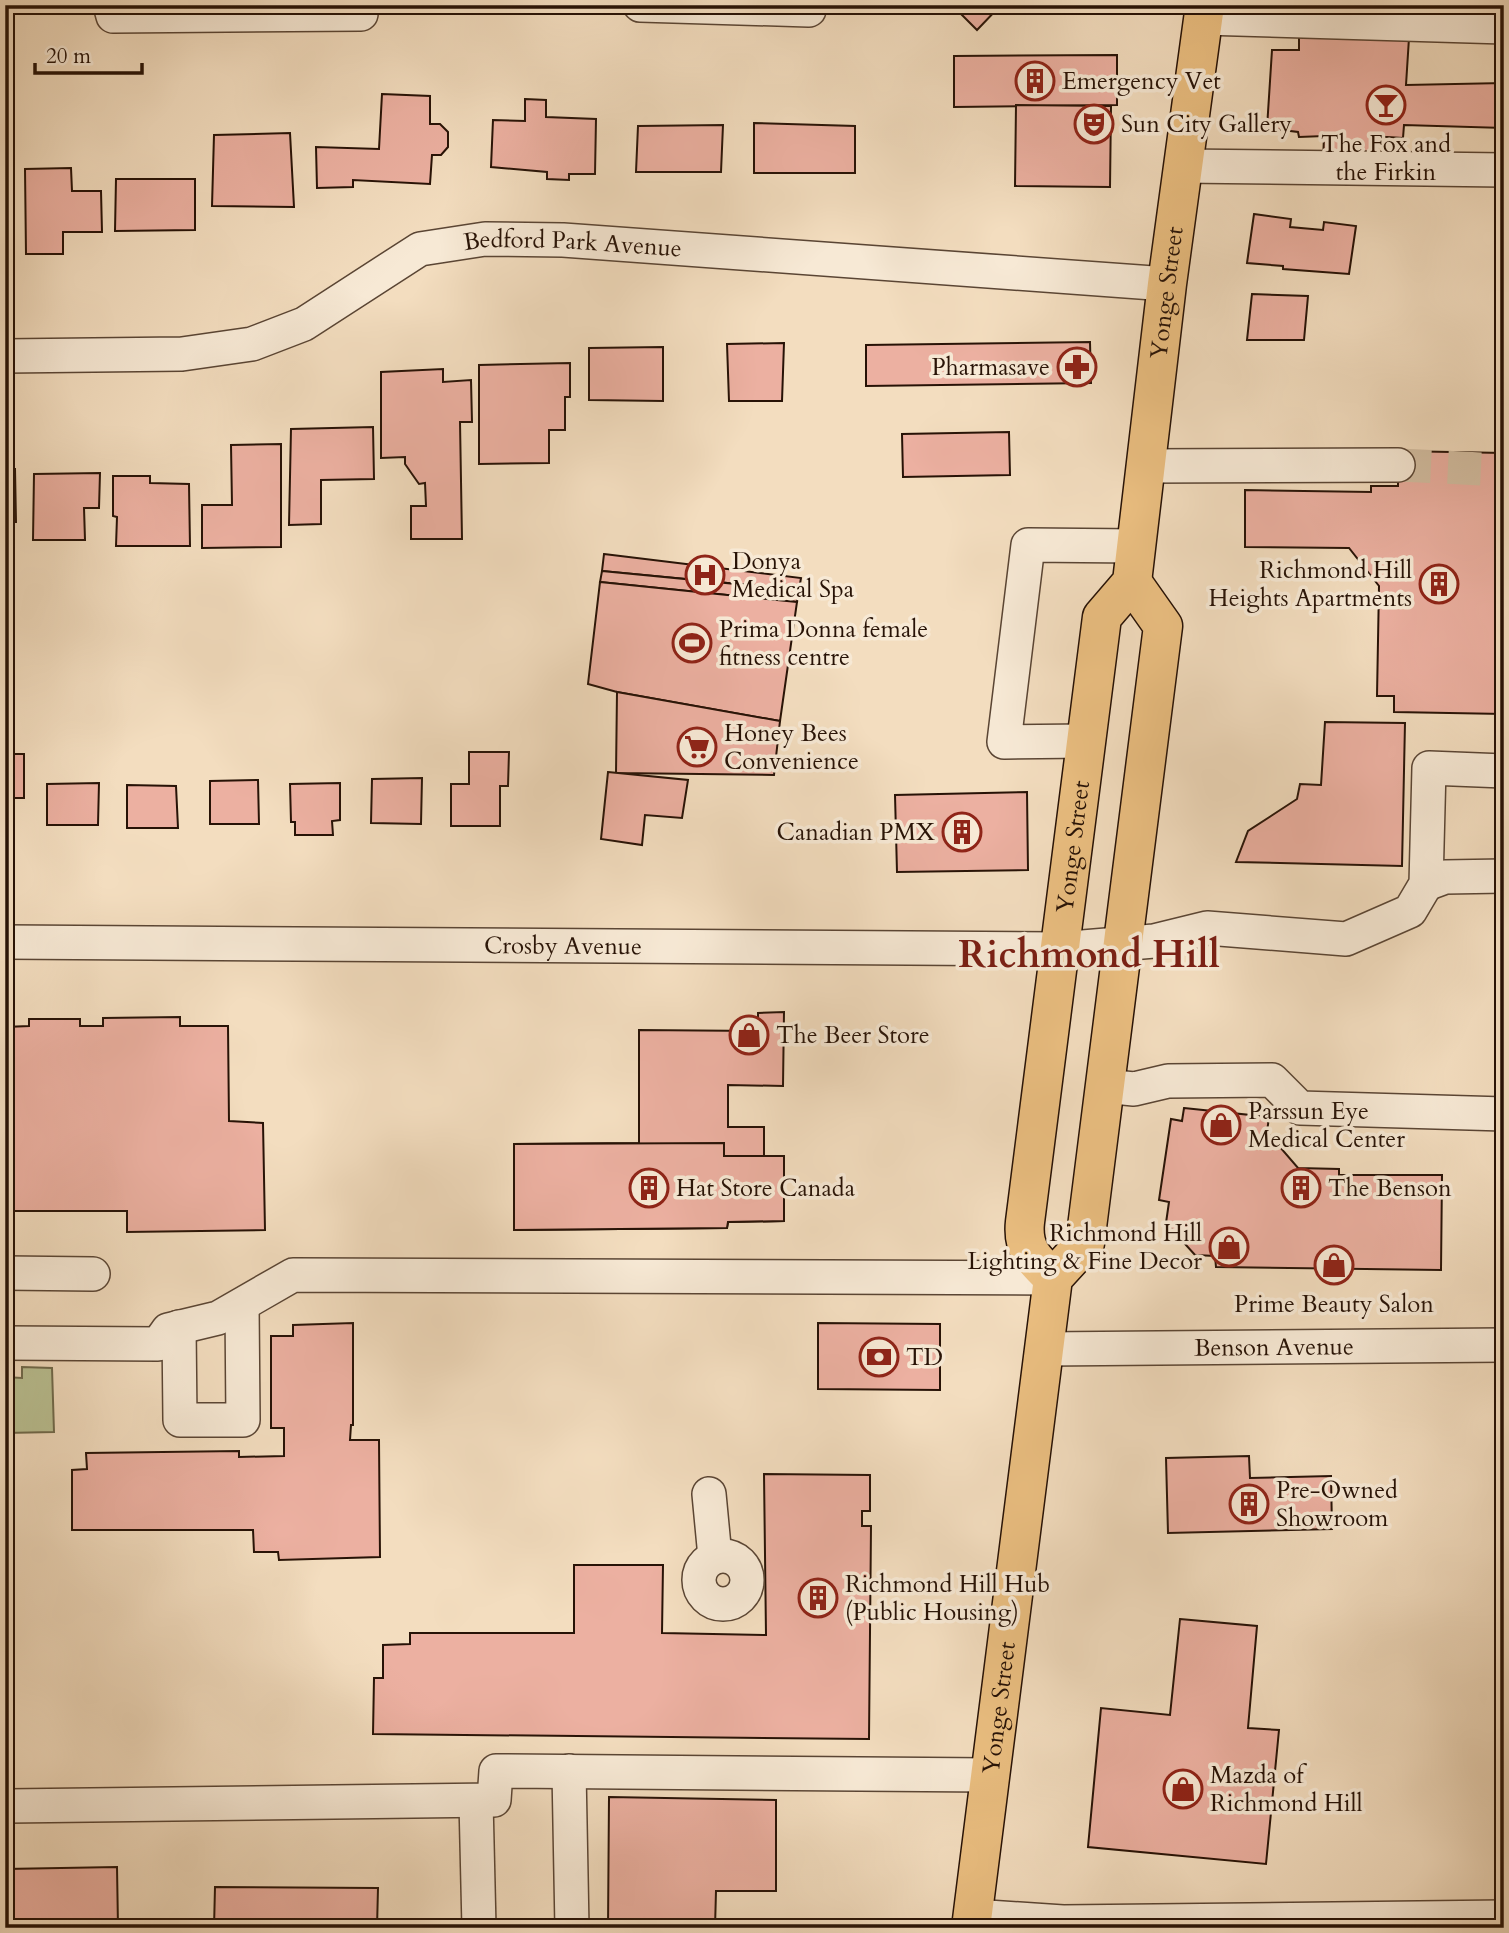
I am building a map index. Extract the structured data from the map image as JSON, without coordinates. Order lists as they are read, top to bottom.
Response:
{
  "streets": {
    "main road": ["Yonge Street"],
    "street": ["Bedford Park Avenue", "Crosby Avenue", "Benson Avenue"]
  },
  "crossings": [
    ["Bedford Park Avenue", "Yonge Street"],
    ["Yonge Street", "Crosby Avenue"],
    ["Yonge Street", "Benson Avenue"]
  ],
  "districts": ["Richmond Hill"],
  "places": {
    "building": [
      "Emergency Vet",
      "Richmond Hill Heights Apartments",
      "Canadian PMX",
      "Hat Store Canada",
      "The Benson",
      "Pre-Owned Showroom",
      "Richmond Hill Hub (Public Housing)"
    ],
    "bar": ["The Fox and the Firkin"],
    "theatre": ["Sun City Gallery"],
    "pharmacy": ["Pharmasave"],
    "hospital": ["Donya Medical Spa"],
    "sports": ["Prima Donna female fitness centre"],
    "supermarket": ["Honey Bees Convenience"],
    "shop": [
      "The Beer Store",
      "Parssun Eye Medical Center",
      "Richmond Hill Lighting & Fine Decor",
      "Prime Beauty Salon",
      "Mazda of Richmond Hill"
    ],
    "bank": ["TD"]
  },
  "scale_bar": "20 m"
}
